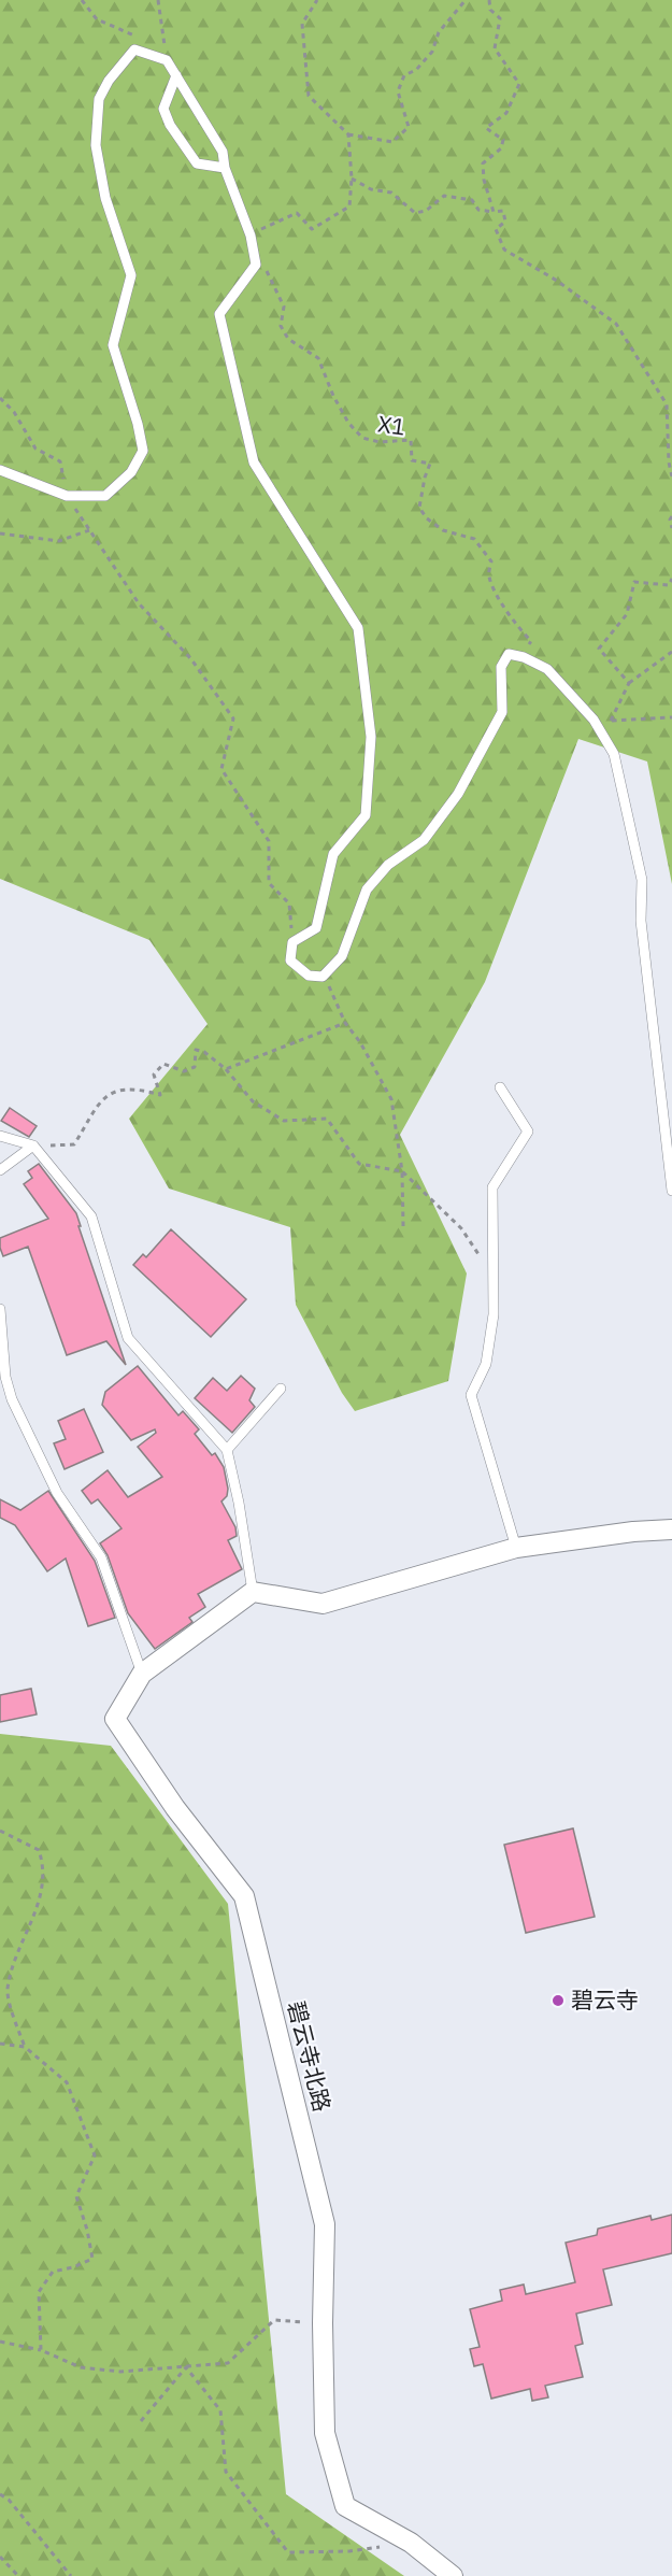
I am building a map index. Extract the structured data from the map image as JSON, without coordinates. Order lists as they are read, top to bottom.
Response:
{
  "streets": {
    "street": ["碧云寺北路"],
    "path": ["X1"]
  },
  "places": ["碧云寺"]
}
